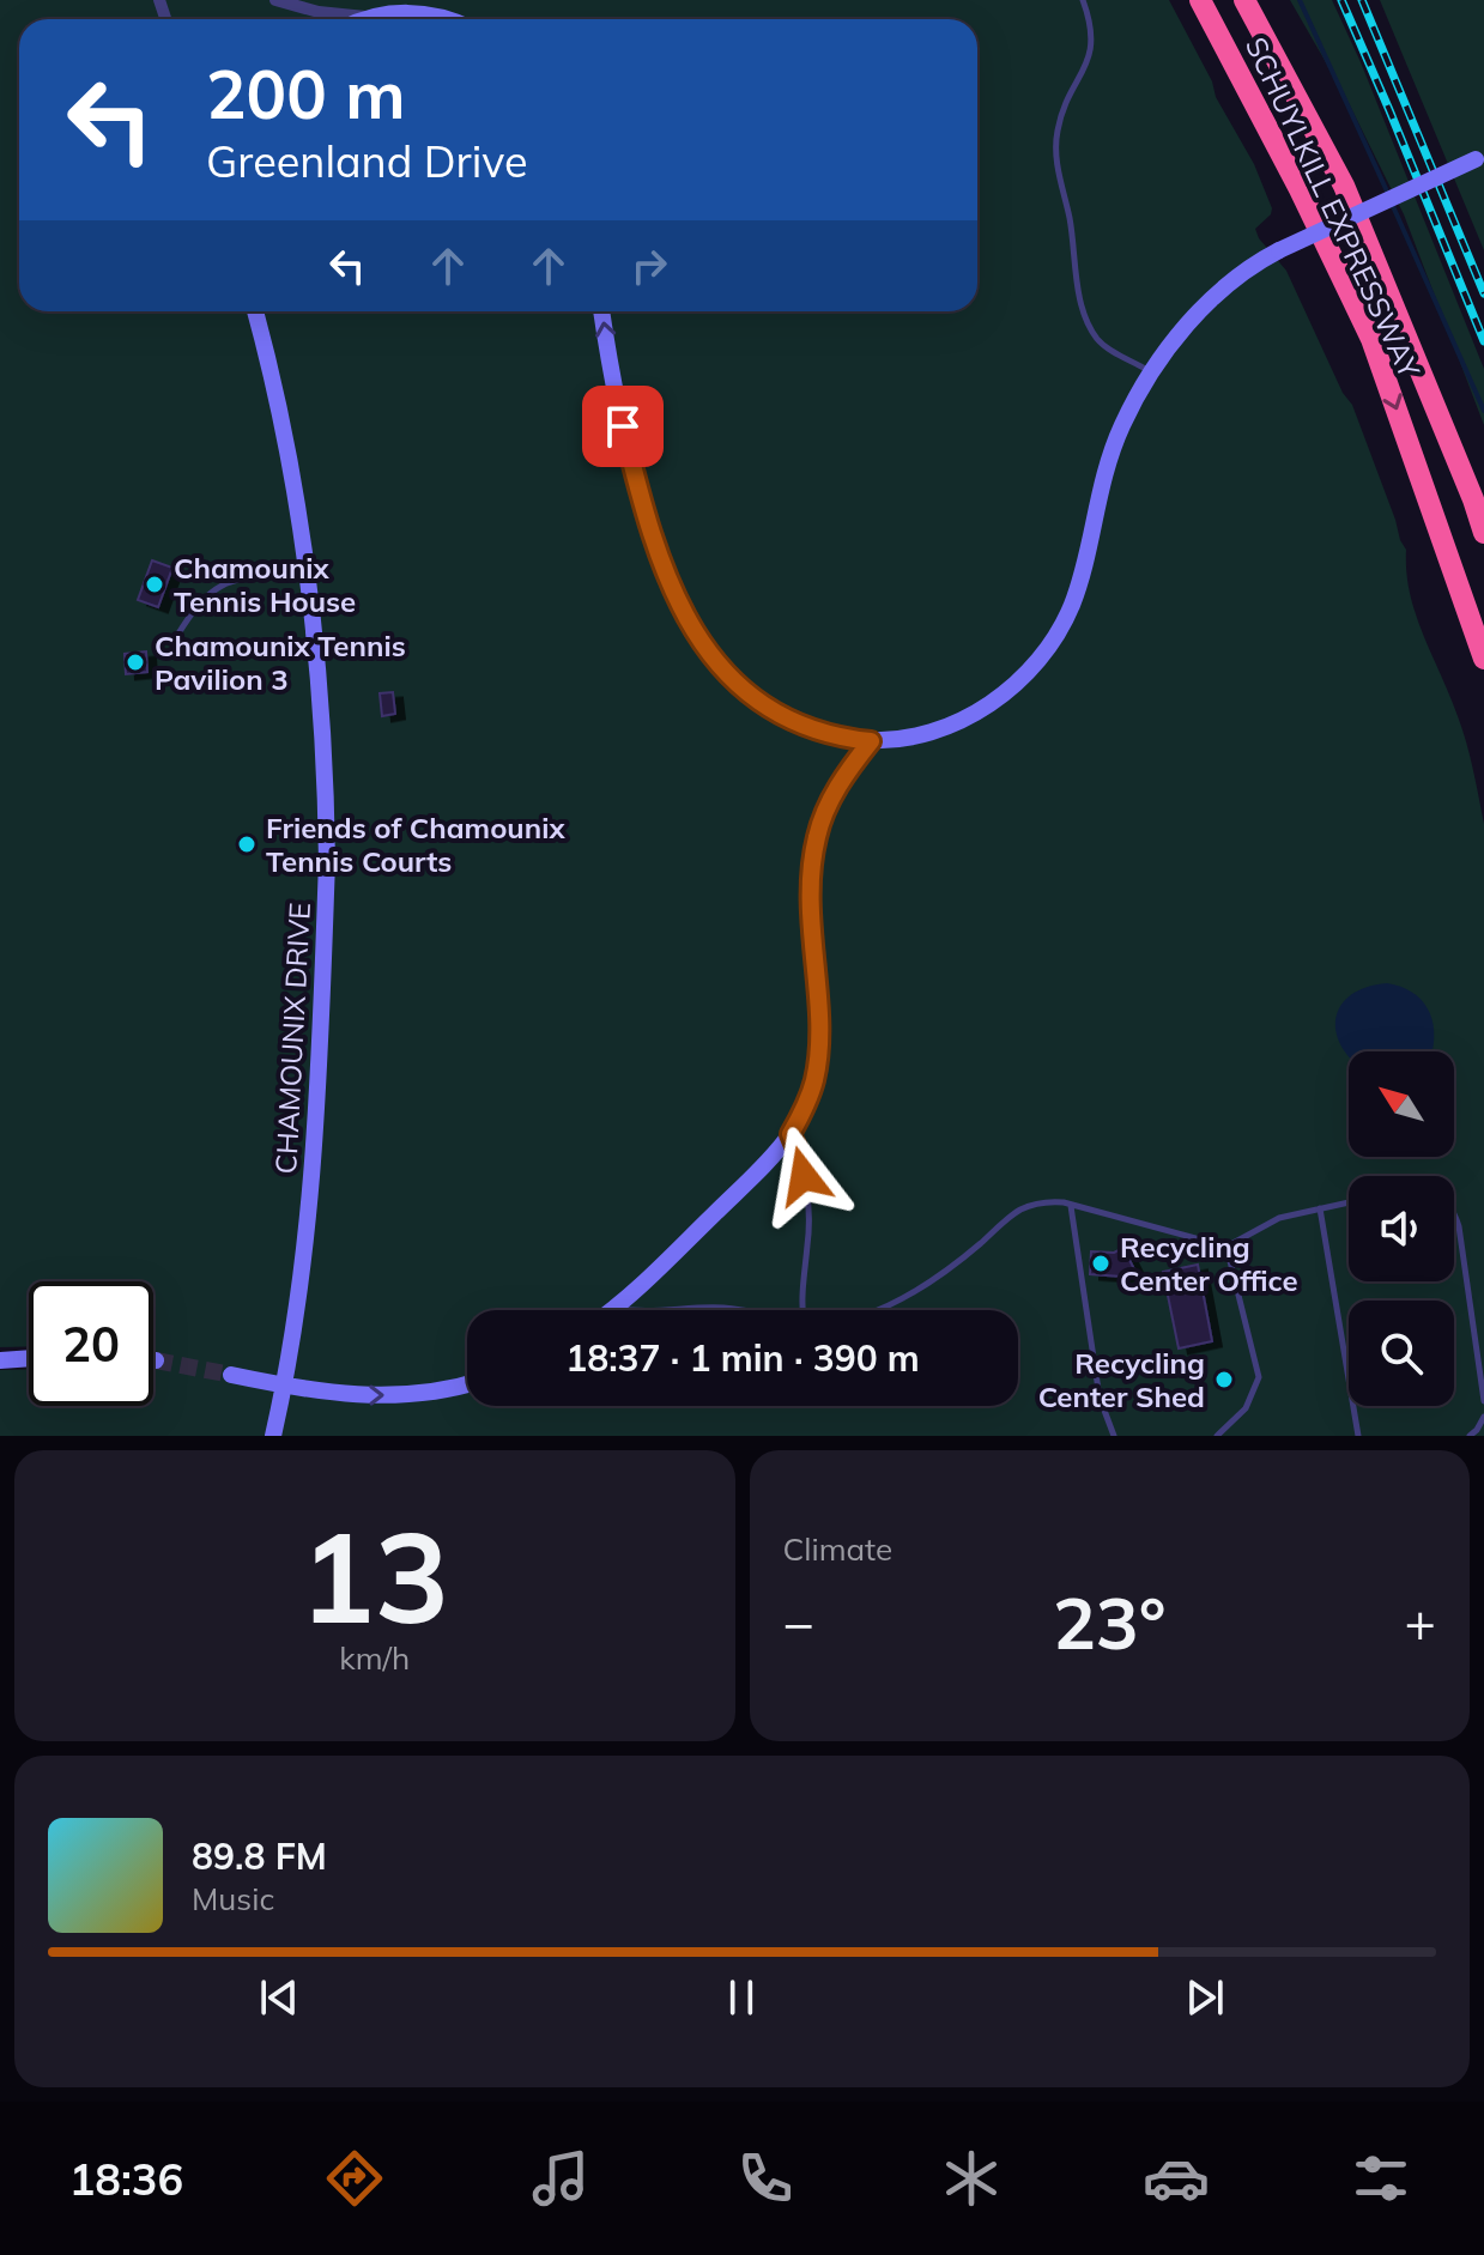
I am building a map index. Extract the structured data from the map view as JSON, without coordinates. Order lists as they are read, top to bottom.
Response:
{
  "streets": {
    "highway": ["SCHUYLKILL EXPRESSWAY"],
    "main road": ["CHAMOUNIX DRIVE"]
  },
  "places": [
    "Chamounix Tennis House",
    "Chamounix Tennis Pavilion 3",
    "Friends of Chamounix Tennis Courts",
    "Recycling Center Office",
    "Recycling Center Shed"
  ],
  "north": "top left",
  "page": {
    "turn": ["200 m", "Greenland Drive"],
    "limit": "20",
    "trip": "18:37 · 1 min · 390 m",
    "tile": [
      ["13", "km/h"],
      "Climate"
    ],
    "heat": ["−", "23°", "+"],
    "song": ["89.8 FM", "Music"],
    "tabs": "18:36"
  }
}
